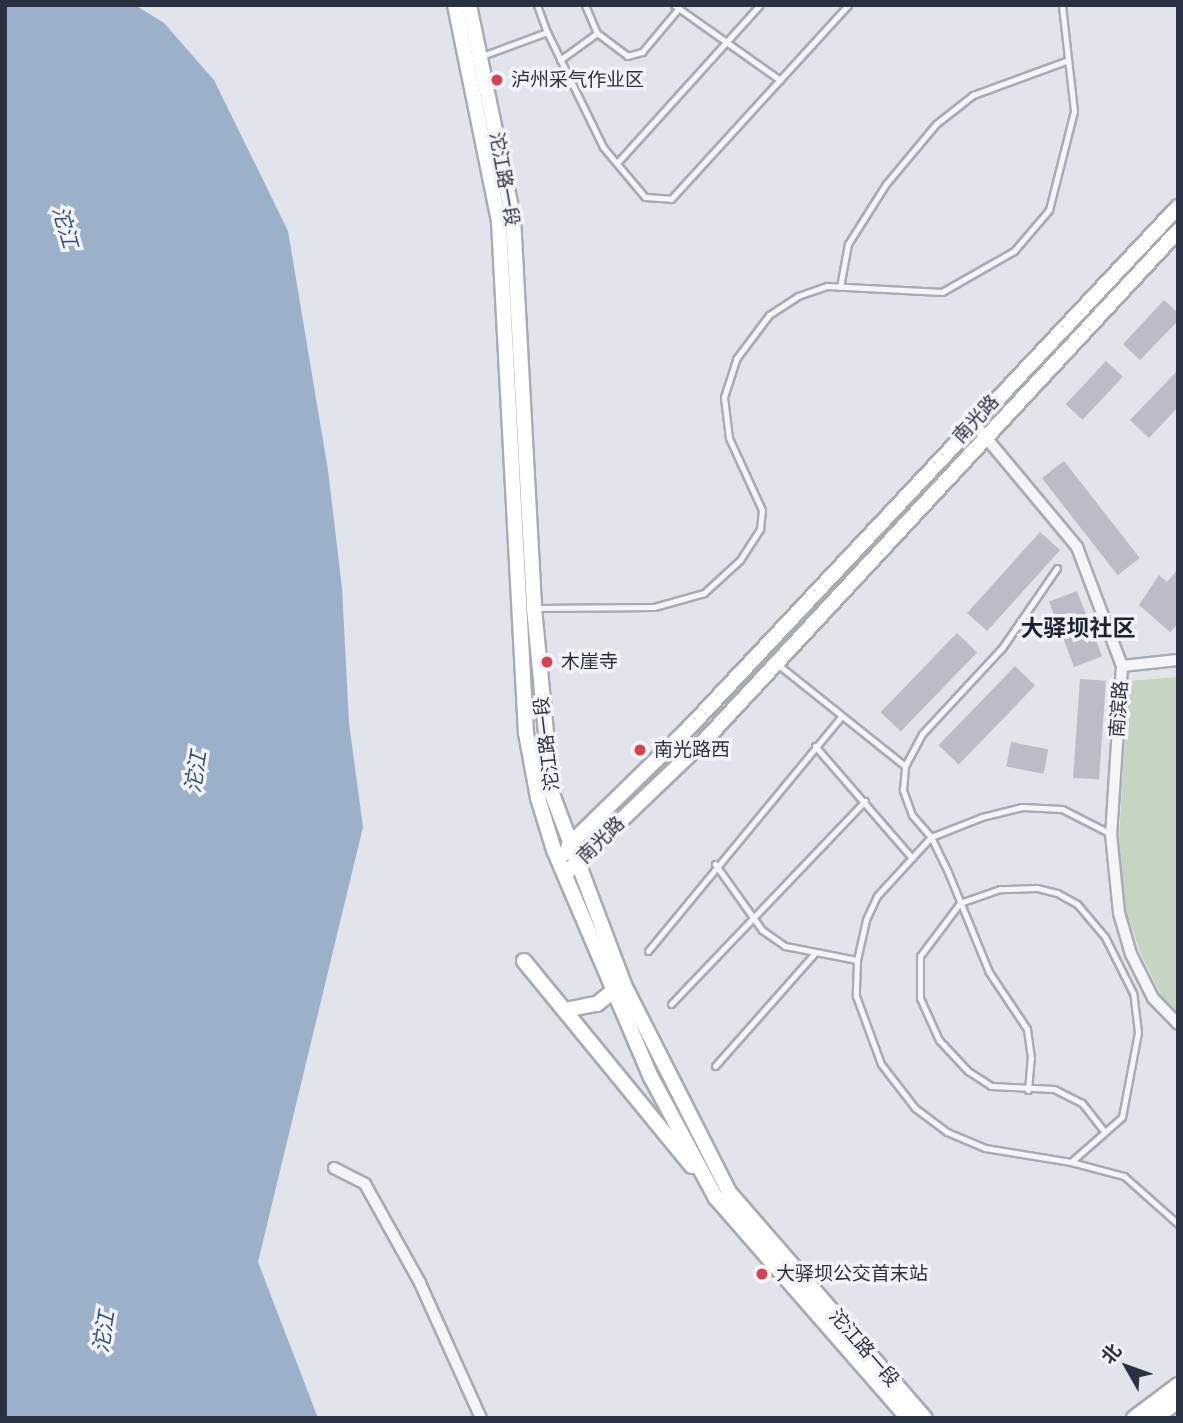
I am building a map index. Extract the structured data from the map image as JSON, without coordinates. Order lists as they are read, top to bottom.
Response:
{
  "streets": {
    "street": ["沱江路一段", "南光路", "南滨路"]
  },
  "crossings": [
    ["沱江路一段", "南光路"],
    ["南光路", "南滨路"]
  ],
  "districts": ["大驿坝社区"],
  "water": ["沱江"],
  "places": [
    "泸州采气作业区",
    "木崖寺",
    "南光路西",
    "大驿坝公交首末站"
  ],
  "north": "top left"
}
